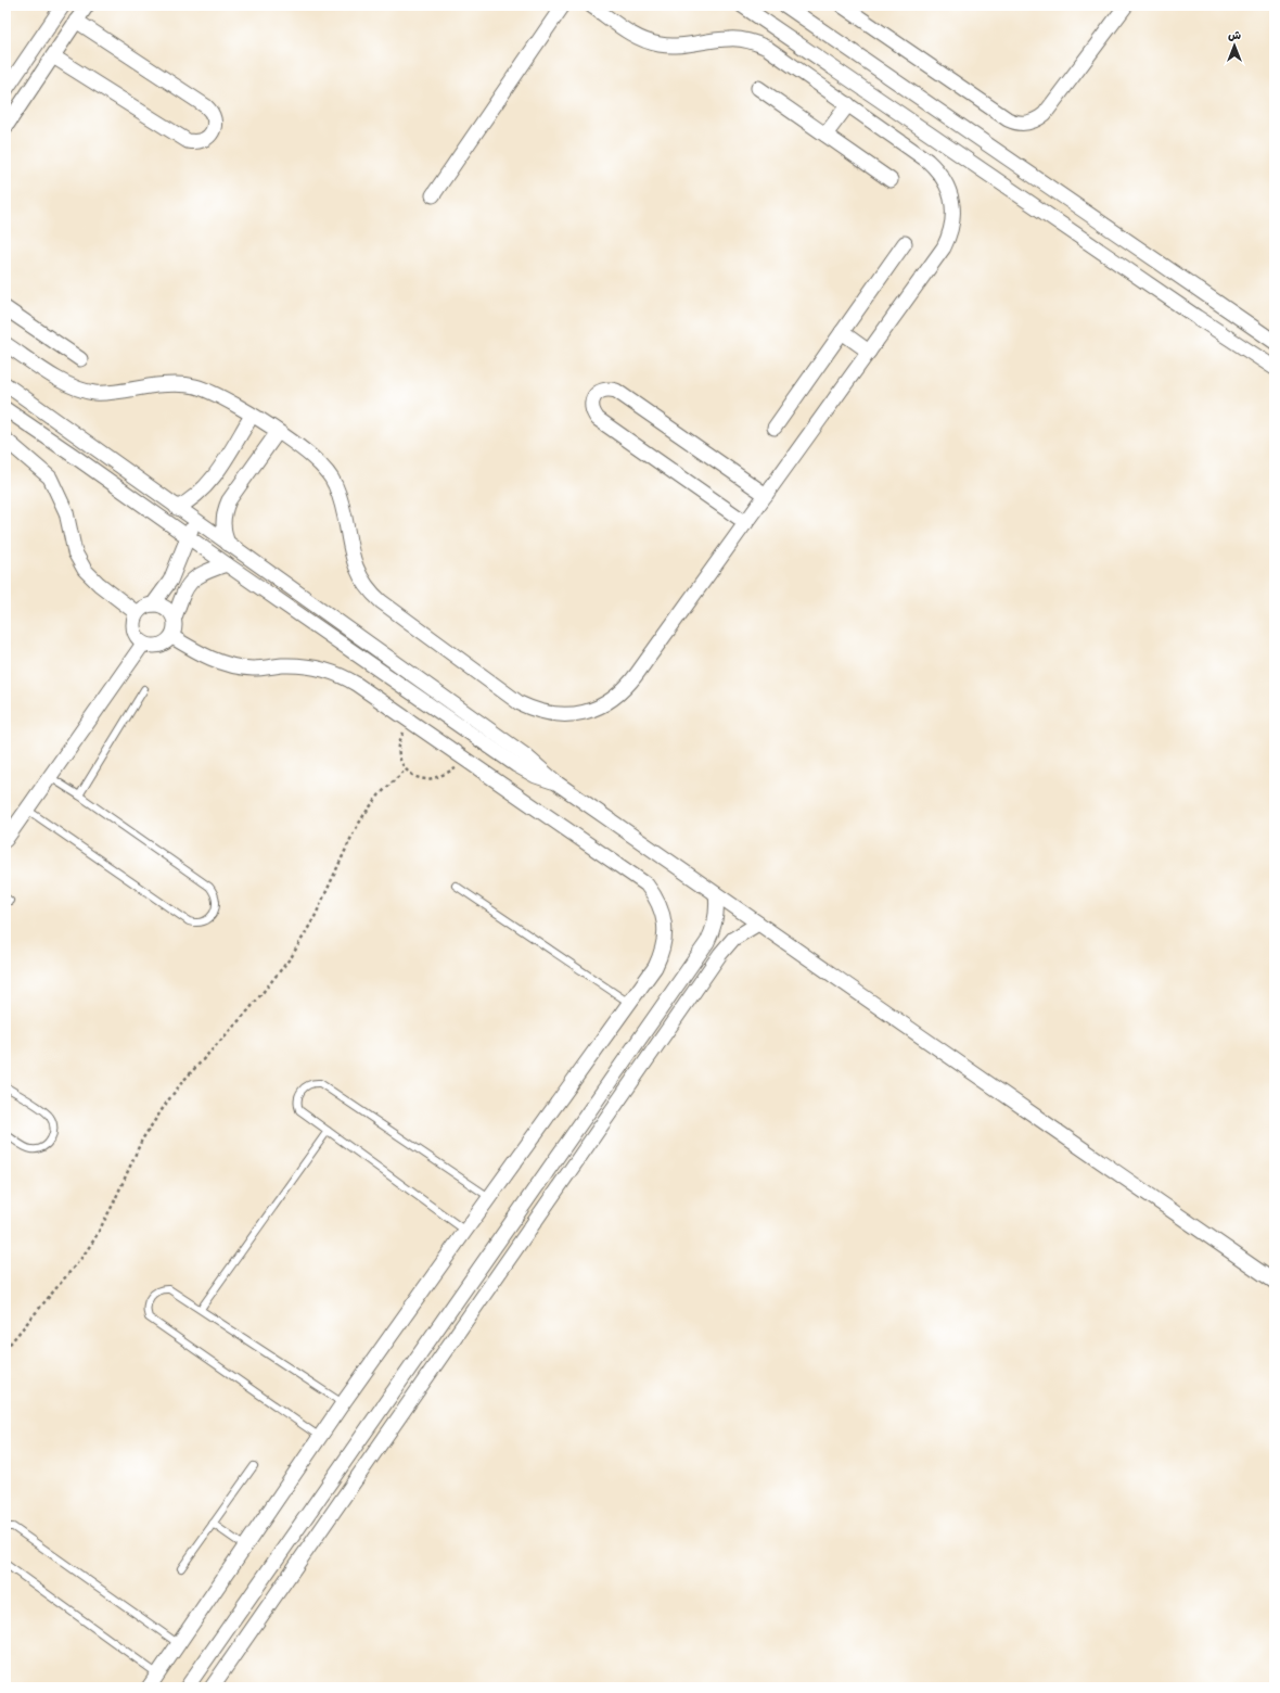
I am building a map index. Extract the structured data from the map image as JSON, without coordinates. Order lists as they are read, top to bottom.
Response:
{
  "north": "top"
}
